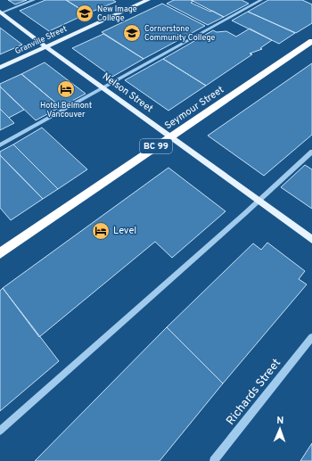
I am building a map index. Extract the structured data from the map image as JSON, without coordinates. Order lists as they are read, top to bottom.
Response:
{
  "streets": {
    "highway": ["Seymour Street", "BC 99"],
    "main road": ["Granville Street", "Nelson Street"],
    "street": ["Richards Street"]
  },
  "crossings": [
    ["Granville Street", "Nelson Street"],
    ["Nelson Street", "Seymour Street"]
  ],
  "places": {
    "school or university": ["New Image College", "Cornerstone Community College"],
    "hotel": ["Hotel Belmont Vancouver", "Level"]
  },
  "north": "top"
}
